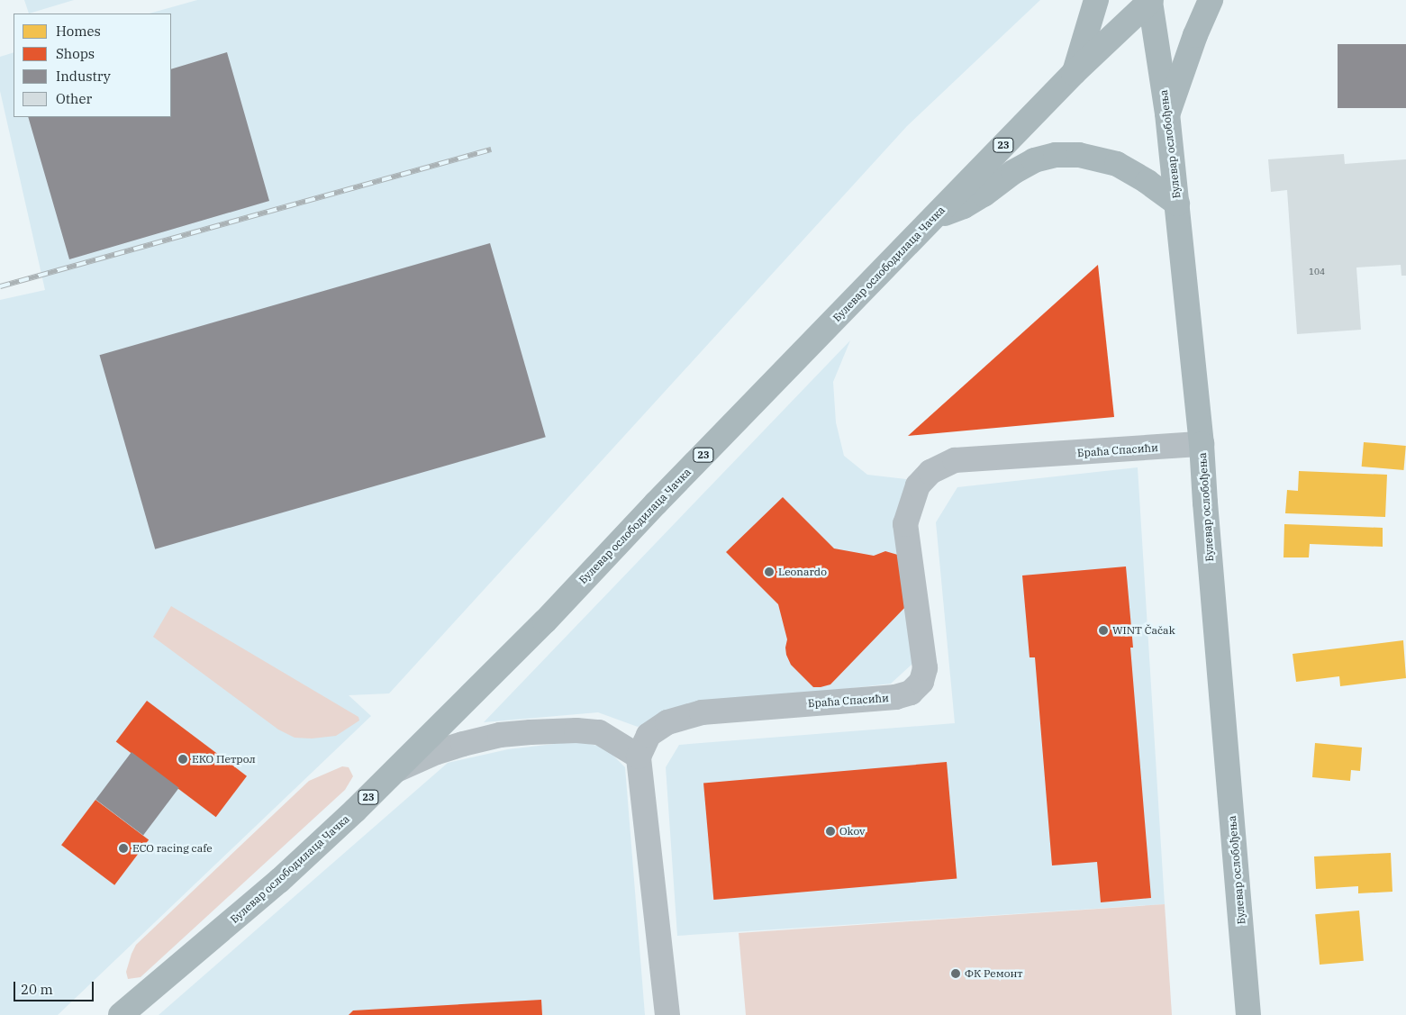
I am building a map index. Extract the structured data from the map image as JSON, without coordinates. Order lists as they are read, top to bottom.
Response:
{
  "streets": {
    "main road": ["Булевар ослобођења", "23", "Булевар ослободилаца Чачка"],
    "street": ["Браћа Спасићи"]
  },
  "crossings": [
    ["Булевар ослобођења", "Булевар ослободилаца Чачка"],
    ["Булевар ослобођења", "Браћа Спасићи"]
  ],
  "places": [
    "Leonardo",
    "WINT Čačak",
    "ЕКО Петрол",
    "Okov",
    "ECO racing cafe",
    "ФК Ремонт"
  ],
  "house_numbers": ["104"],
  "legend": [
    "Homes",
    "Shops",
    "Industry",
    "Other"
  ],
  "scale_bar": "20 m"
}
